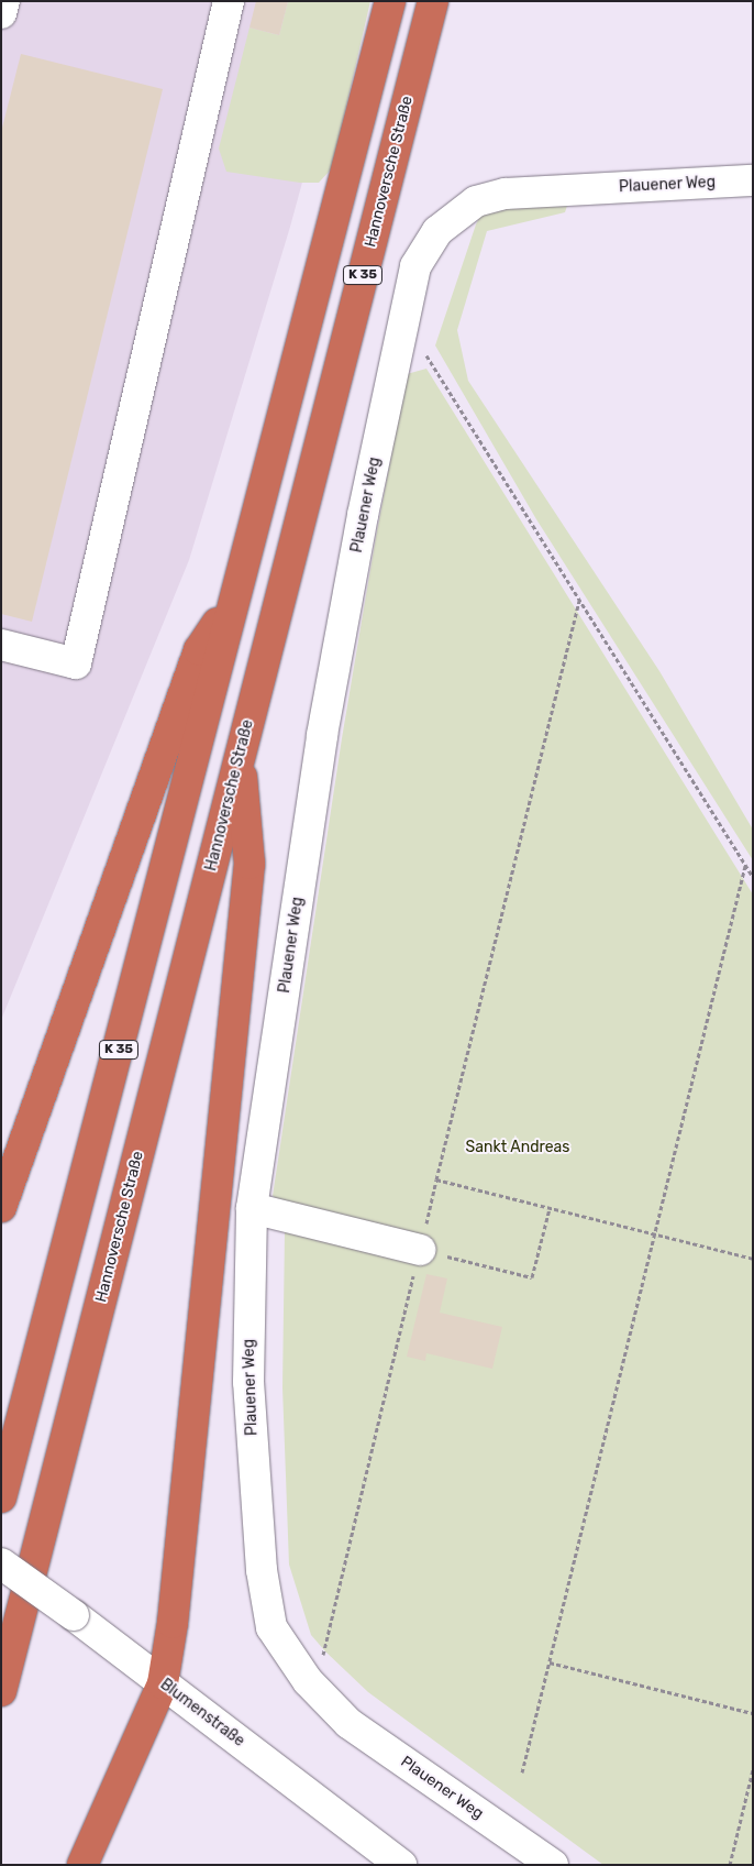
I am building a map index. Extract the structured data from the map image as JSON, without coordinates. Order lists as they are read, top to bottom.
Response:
{
  "streets": {
    "highway": ["Hannoversche Straße", "K 35"],
    "street": ["Plauener Weg", "Blumenstraße"]
  },
  "parks": ["Sankt Andreas"]
}
